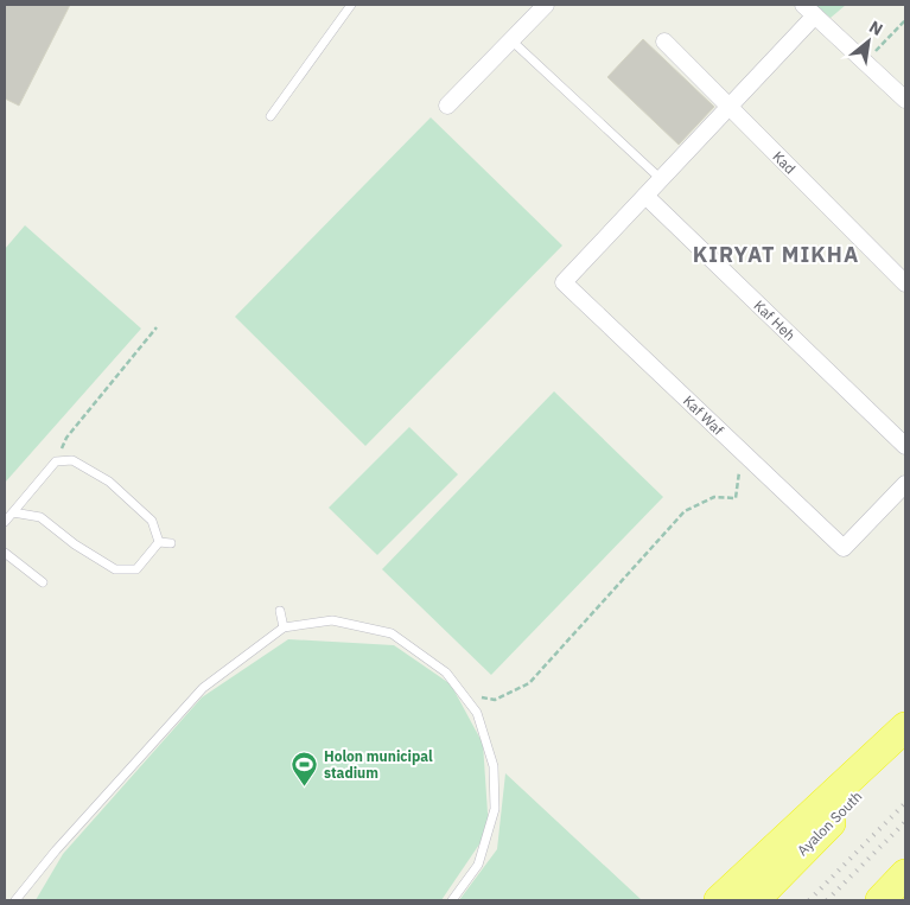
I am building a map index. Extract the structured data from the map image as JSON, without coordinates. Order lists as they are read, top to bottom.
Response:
{
  "streets": {
    "highway": ["Ayalon South"],
    "street": ["Kad", "Kaf Heh", "Kaf Waf"]
  },
  "crossings": [
    ["Kaf Heh", "Kaf Waf"]
  ],
  "districts": ["KIRYAT MIKHA"],
  "places": {
    "sports": ["Holon municipal stadium"]
  },
  "north": "top right"
}
